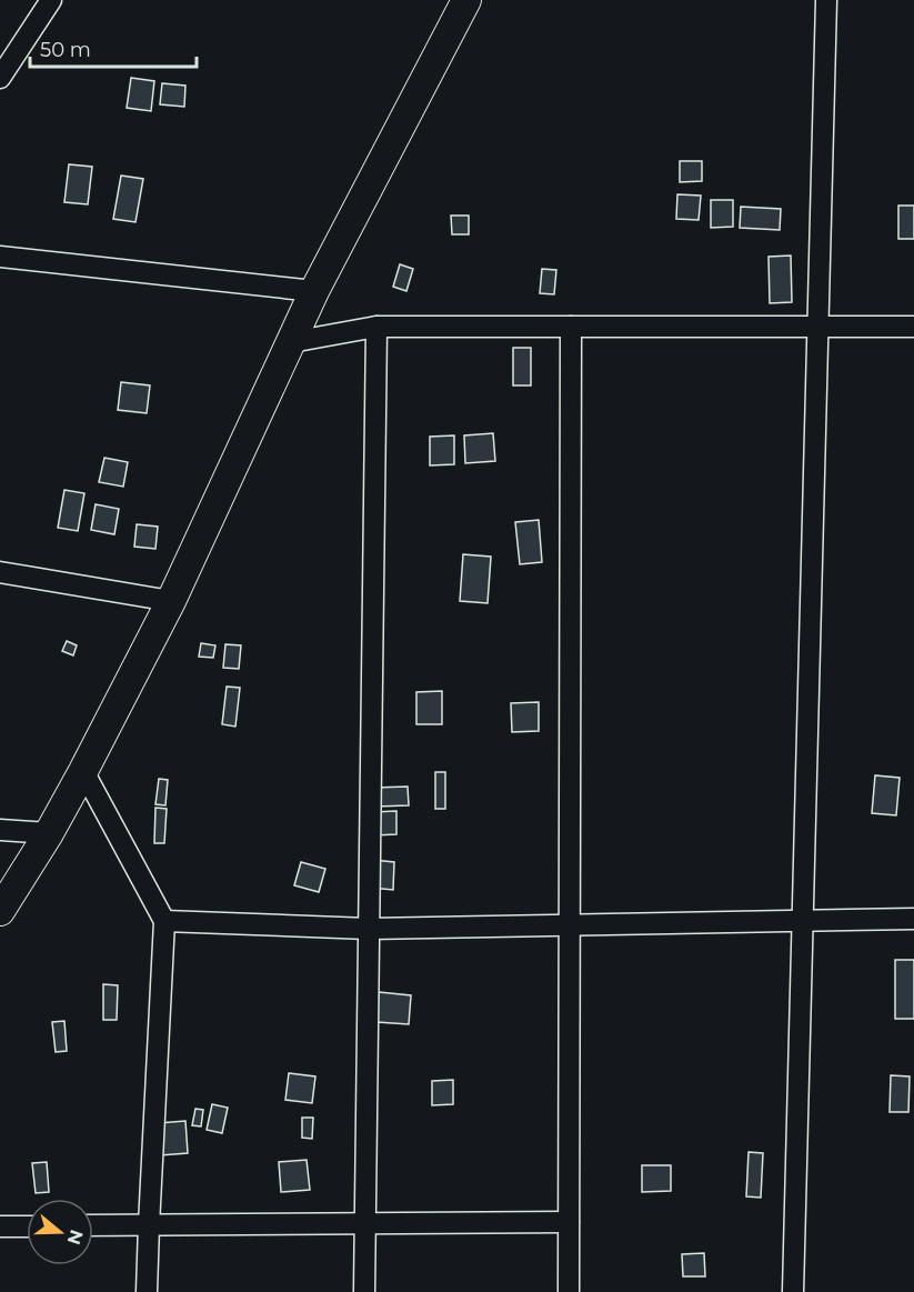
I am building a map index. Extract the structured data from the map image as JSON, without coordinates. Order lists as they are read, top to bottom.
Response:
{
  "scale_bar": "50 m",
  "north": "right"
}
